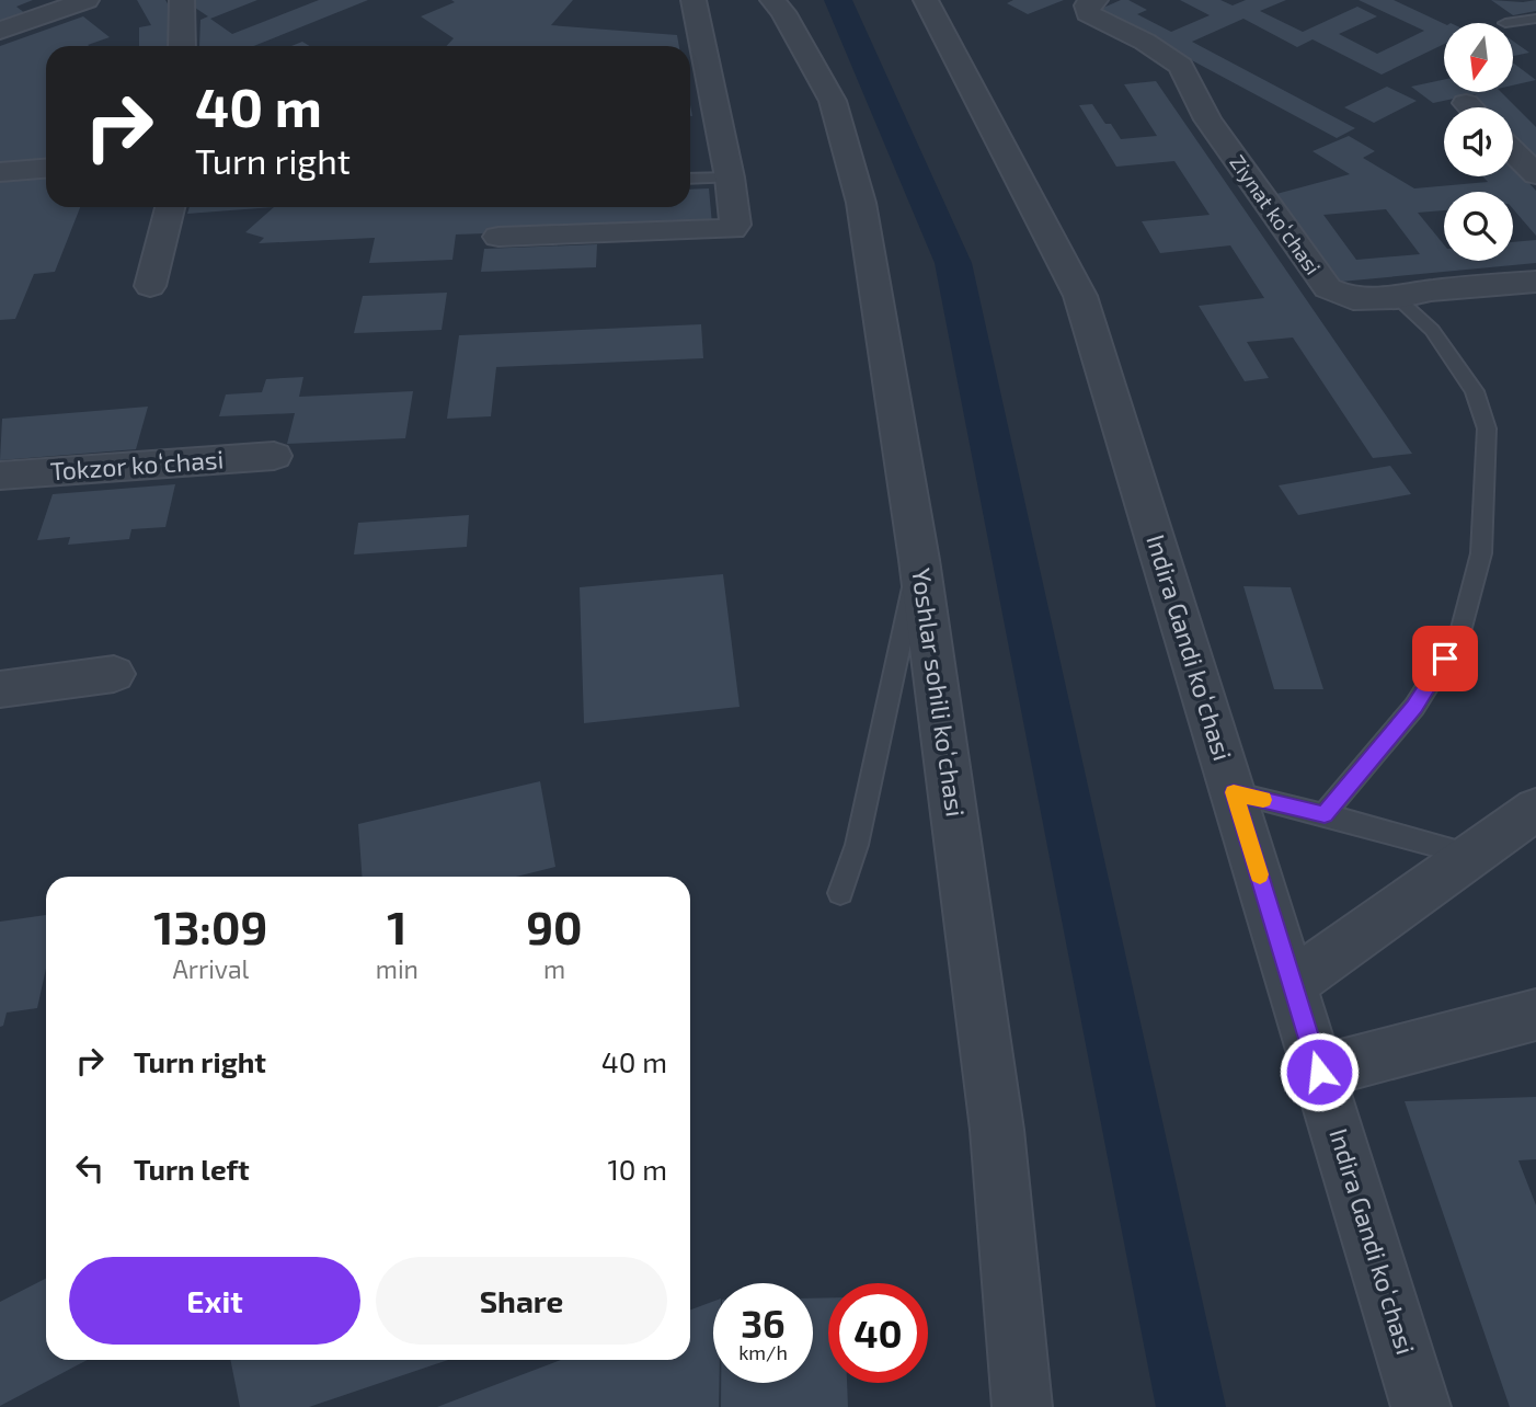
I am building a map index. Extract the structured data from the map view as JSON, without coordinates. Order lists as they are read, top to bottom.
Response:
{
  "streets": {
    "street": [
      "Ziynat koʻchasi",
      "Tokzor koʻchasi",
      "Indira Gandi koʻchasi",
      "Yoshlar sohili koʻchasi"
    ]
  },
  "north": "bottom",
  "page": {
    "turn": ["40 m", "Turn right"],
    "eta": [
      "13:09",
      "Arrival",
      "1",
      "min",
      "90",
      "m"
    ],
    "list": [
      {
        "name": "Turn right",
        "value": "40 m"
      },
      {
        "name": "Turn left",
        "value": "10 m"
      }
    ],
    "buttons": ["Exit", "Share"],
    "speed": "36 km/h",
    "limit": "40"
  }
}
